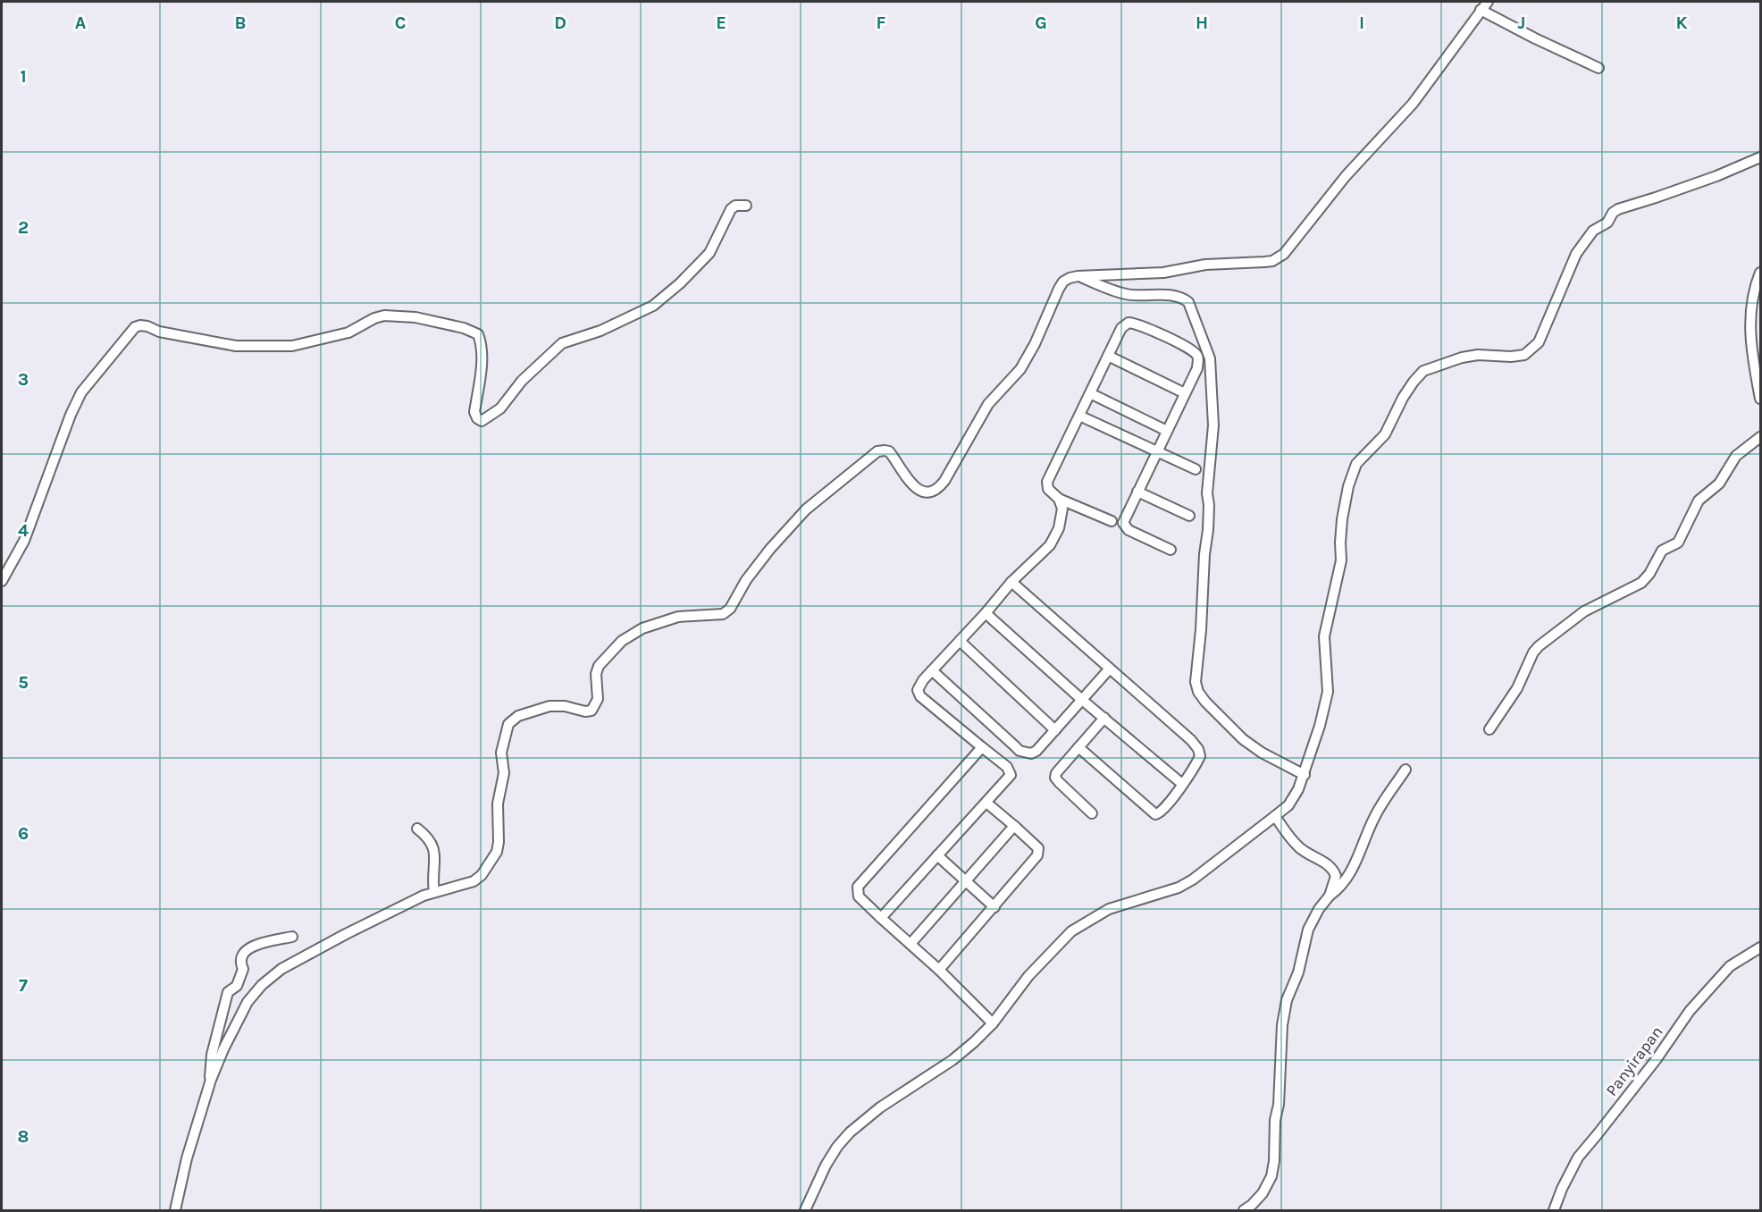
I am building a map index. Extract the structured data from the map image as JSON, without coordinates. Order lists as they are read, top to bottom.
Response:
{
  "streets": {
    "street": ["Panyirapan"]
  },
  "grid": {
    "columns": [
      "A",
      "B",
      "C",
      "D",
      "E",
      "F",
      "G",
      "H",
      "I",
      "J",
      "K"
    ],
    "rows": [
      "1",
      "2",
      "3",
      "4",
      "5",
      "6",
      "7",
      "8"
    ]
  }
}
